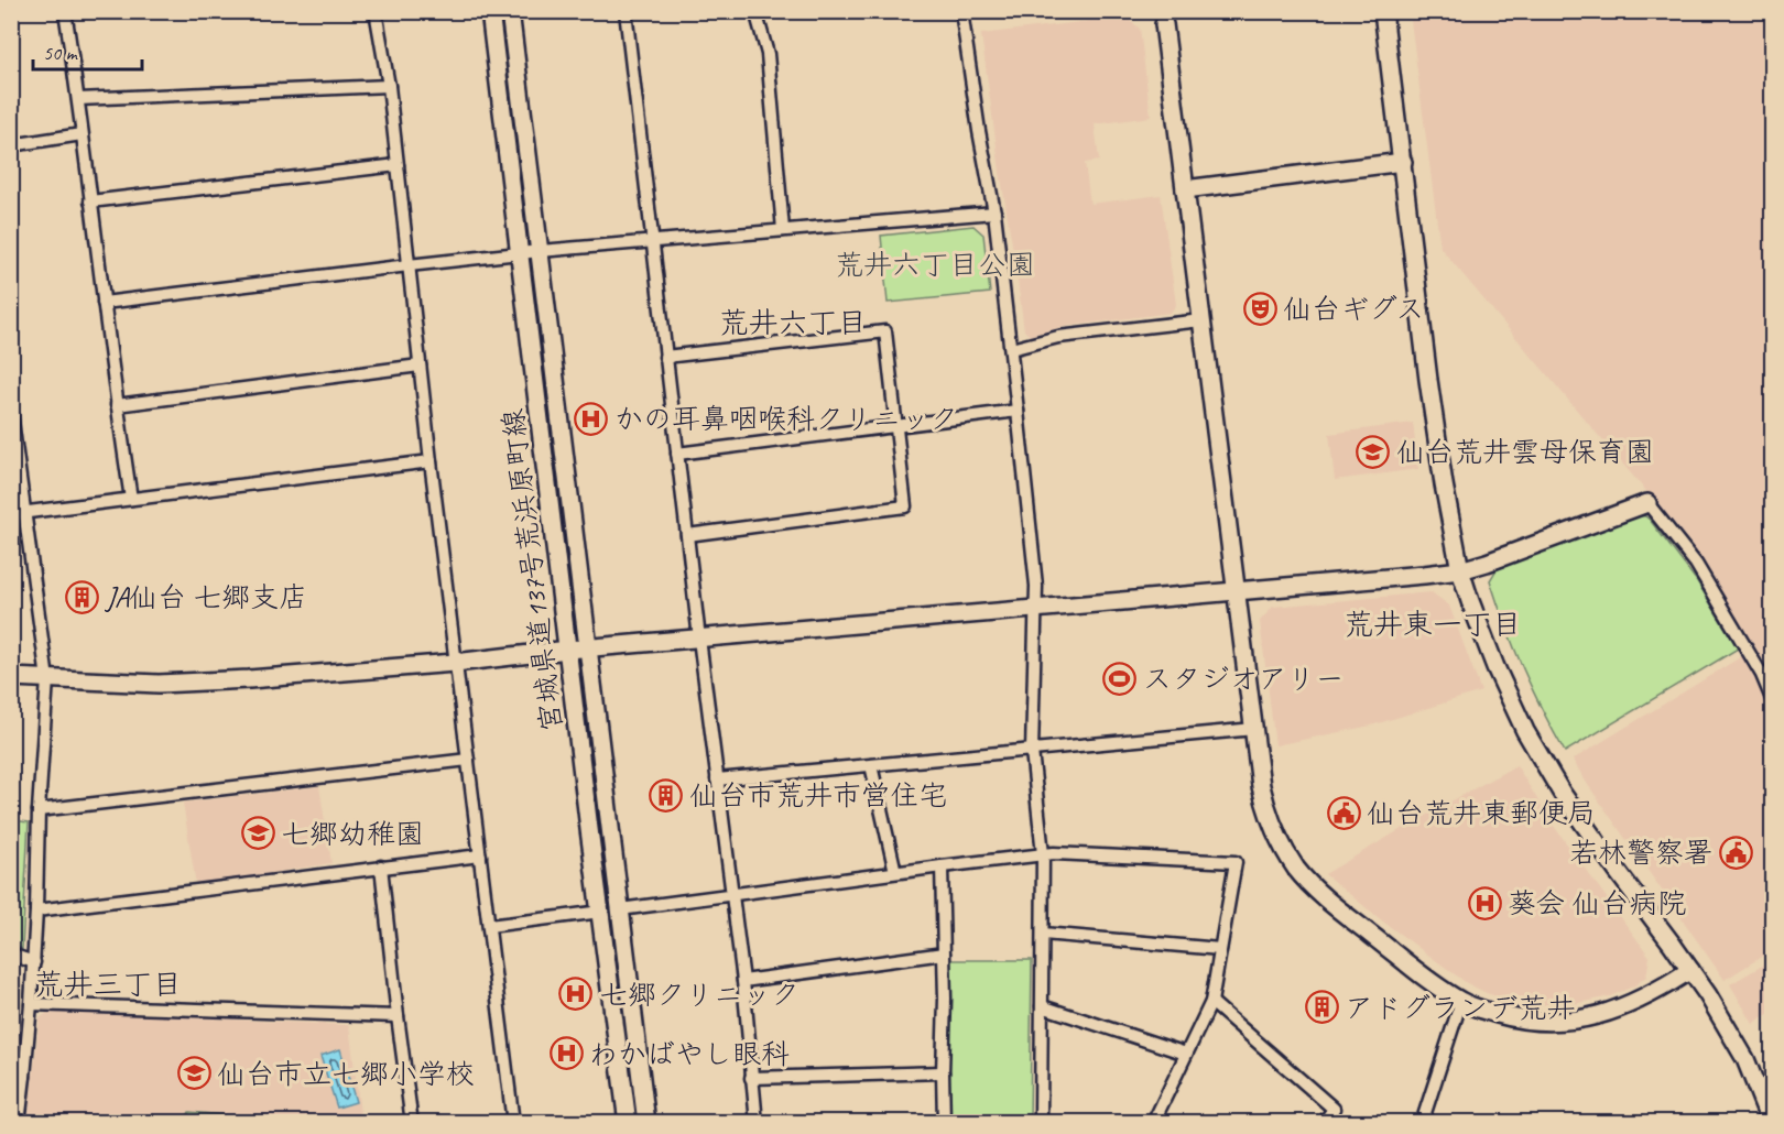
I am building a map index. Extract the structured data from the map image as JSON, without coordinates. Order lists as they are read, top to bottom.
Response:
{
  "streets": {
    "street": ["宮城県道137号荒浜原町線"]
  },
  "districts": ["荒井六丁目", "荒井東一丁目", "荒井三丁目"],
  "parks": ["荒井六丁目公園"],
  "places": {
    "theatre": ["仙台ギグス"],
    "hospital": [
      "かの耳鼻咽喉科クリニック",
      "葵会 仙台病院",
      "七郷クリニック",
      "わかばやし眼科"
    ],
    "school or university": ["仙台荒井雲母保育園", "七郷幼稚園", "仙台市立七郷小学校"],
    "building": ["JA仙台 七郷支店", "仙台市荒井市営住宅", "アドグランデ荒井"],
    "sports": ["スタジオアリー"],
    "public building": ["仙台荒井東郵便局", "若林警察署"]
  },
  "scale_bar": "50 m"
}
